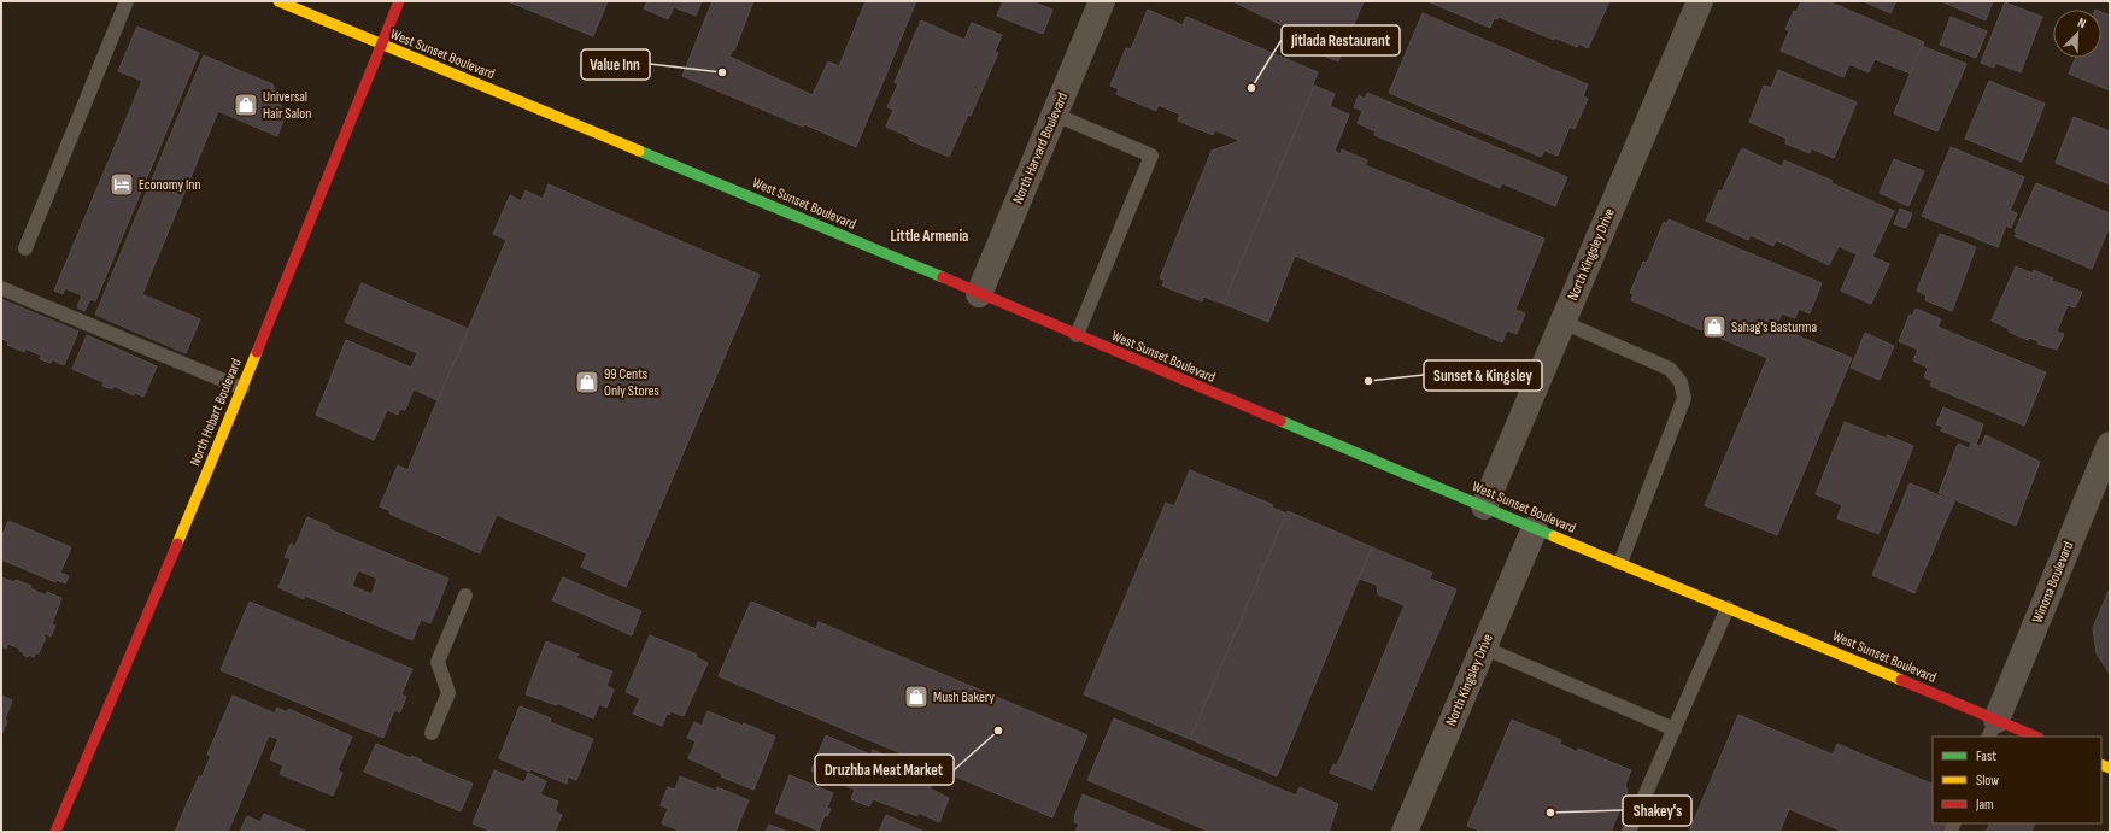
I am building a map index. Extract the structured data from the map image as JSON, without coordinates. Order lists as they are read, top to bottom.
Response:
{
  "streets": {
    "main road": ["West Sunset Boulevard", "North Hobart Boulevard"],
    "street": ["North Harvard Boulevard", "North Kingsley Drive", "Winona Boulevard"]
  },
  "crossings": [
    ["West Sunset Boulevard", "North Harvard Boulevard"],
    ["West Sunset Boulevard", "North Kingsley Drive"],
    ["West Sunset Boulevard", "North Hobart Boulevard"],
    ["West Sunset Boulevard", "Winona Boulevard"]
  ],
  "districts": ["Little Armenia"],
  "places": {
    "other": [
      "Value Inn",
      "Jitlada Restaurant",
      "Sunset & Kingsley",
      "Druzhba Meat Market",
      "Shakey's"
    ],
    "shop": [
      "Universal Hair Salon",
      "Sahag's Basturma",
      "99 Cents Only Stores",
      "Mush Bakery"
    ],
    "hotel": ["Economy Inn"]
  },
  "legend": ["Fast", "Slow", "Jam"],
  "north": "top right"
}
